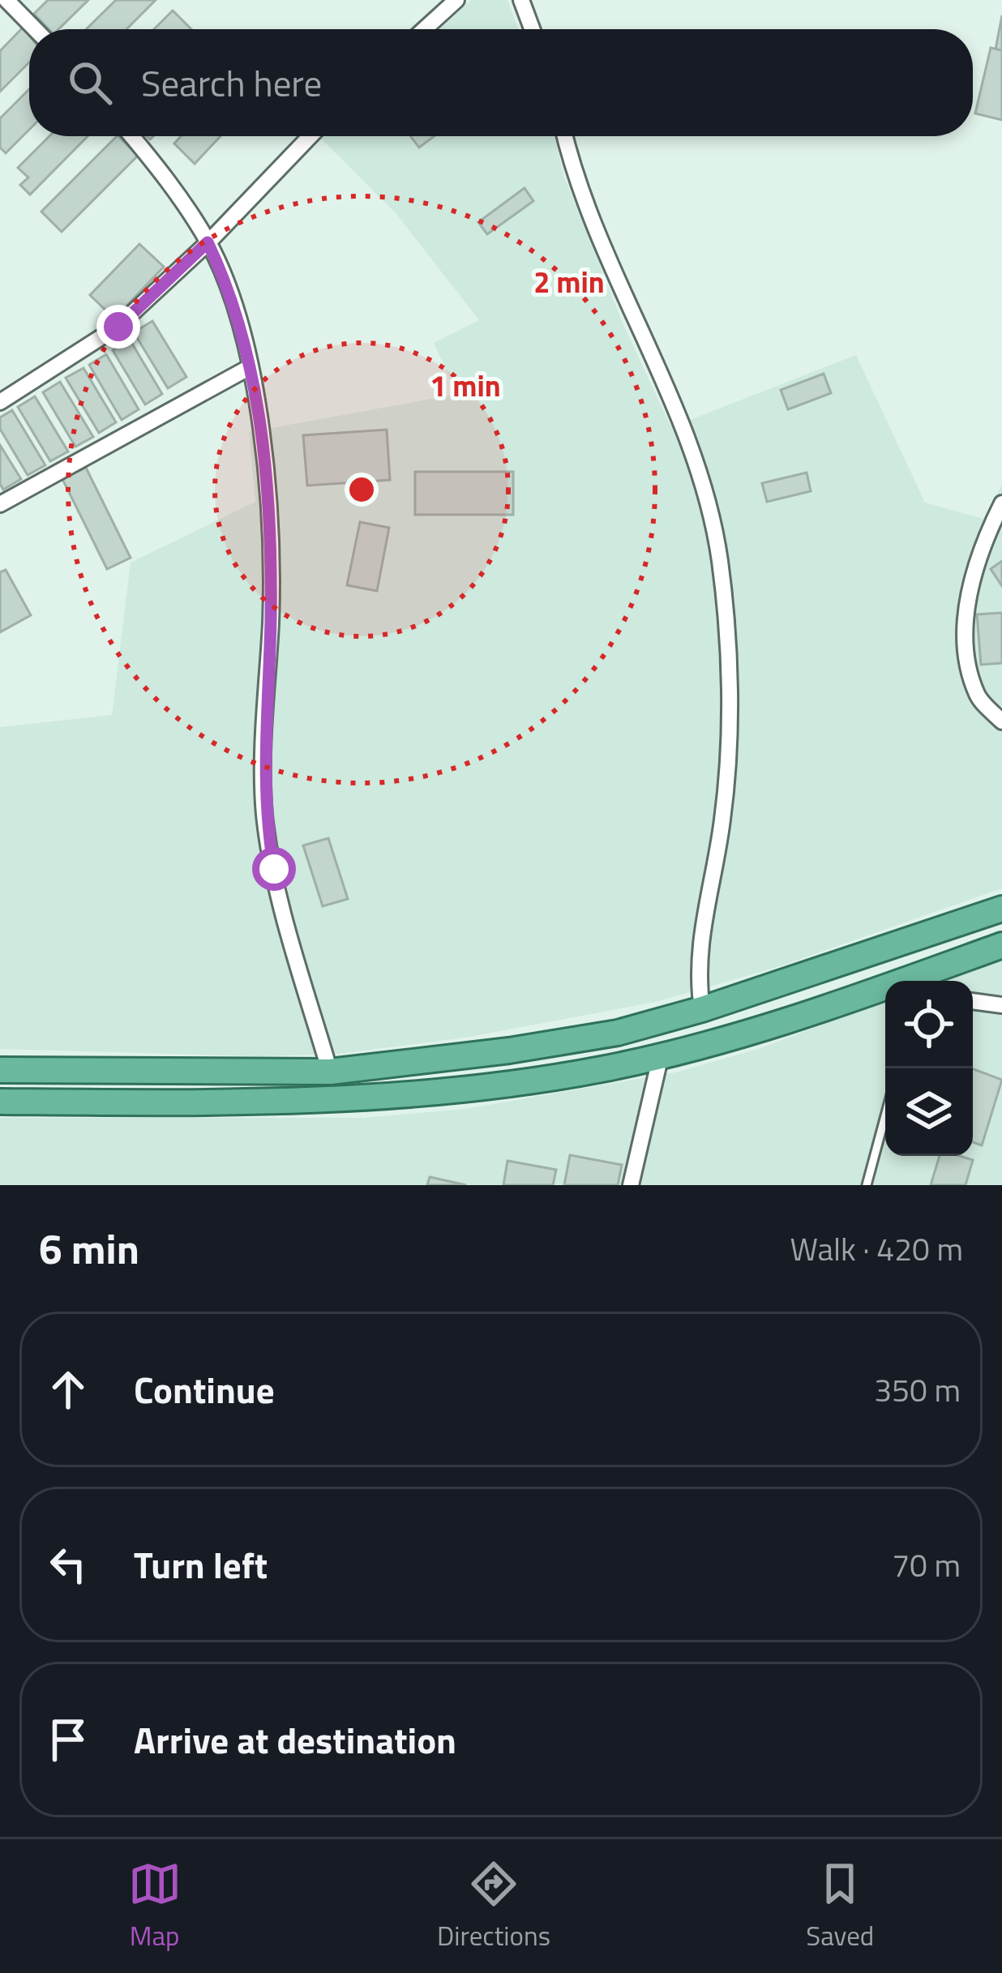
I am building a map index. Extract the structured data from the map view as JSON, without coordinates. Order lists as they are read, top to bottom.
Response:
{
  "page": {
    "search": "Search here",
    "heading": ["6 min", "Walk · 420 m"],
    "list": [
      ["Continue", "350 m"],
      ["Turn left", "70 m"],
      "Arrive at destination"
    ],
    "nav": ["Map", "Directions", "Saved"]
  },
  "rings": ["2 min", "1 min"]
}
